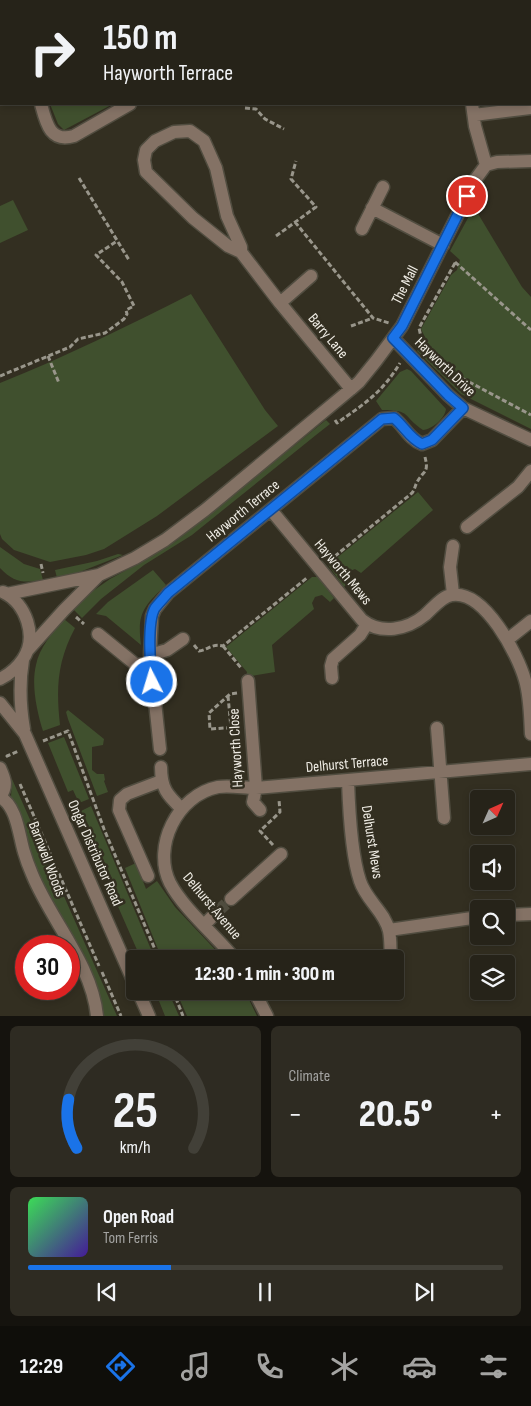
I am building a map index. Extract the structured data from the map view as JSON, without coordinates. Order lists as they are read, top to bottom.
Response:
{
  "streets": {
    "street": [
      "The Mall",
      "Barry Lane",
      "Hayworth Drive",
      "Hayworth Terrace",
      "Hayworth Mews",
      "Hayworth Close",
      "Delhurst Terrace",
      "Delhurst Mews",
      "Ongar Distributor Road",
      "Barnwell Woods",
      "Delhurst Avenue"
    ]
  },
  "crossings": [
    ["The Mall", "Barry Lane"],
    ["The Mall", "Hayworth Drive"],
    ["Hayworth Terrace", "Hayworth Mews"],
    ["Hayworth Close", "Delhurst Terrace"],
    ["Hayworth Close", "Delhurst Avenue"],
    ["Delhurst Terrace", "Delhurst Mews"],
    ["Delhurst Terrace", "Delhurst Avenue"]
  ],
  "north": "top right",
  "page": {
    "turn": ["150 m", "Hayworth Terrace"],
    "limit": "30",
    "trip": "12:30 · 1 min · 300 m",
    "tile": "Climate",
    "heat": ["−", "20.5°", "+"],
    "song": ["Open Road", "Tom Ferris"],
    "tabs": "12:29",
    "gauge": ["25", "km/h"]
  }
}
